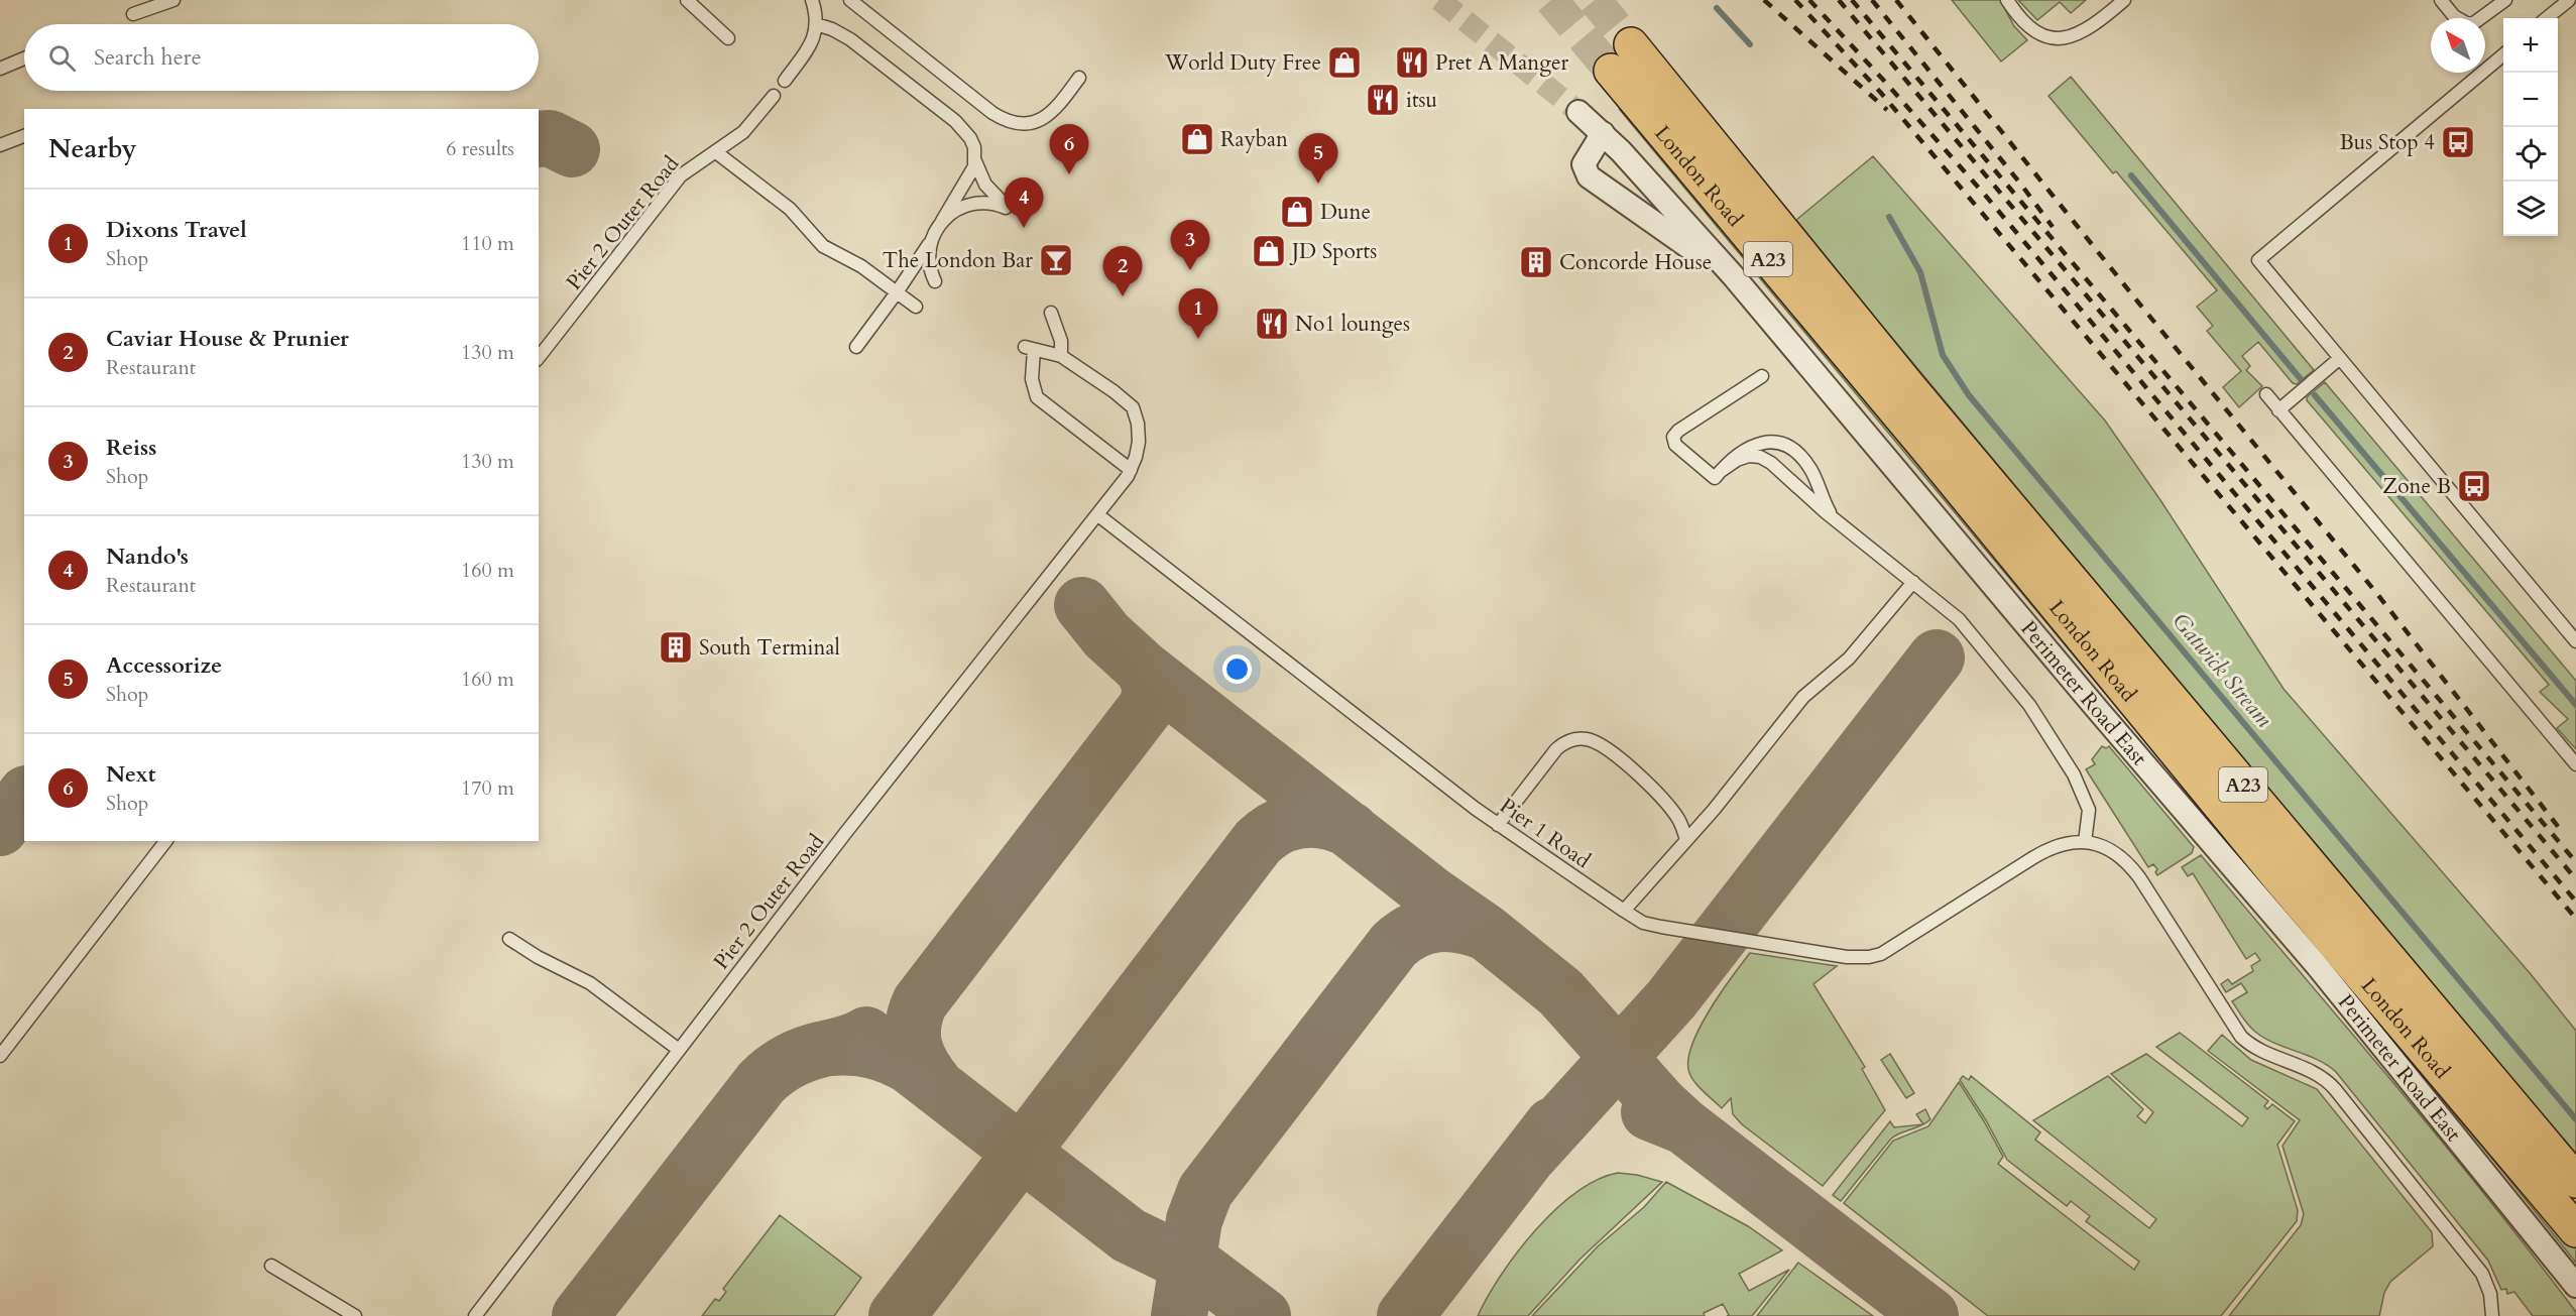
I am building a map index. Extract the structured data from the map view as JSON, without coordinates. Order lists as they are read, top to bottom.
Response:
{
  "streets": {
    "main road": ["London Road", "A23"],
    "street": ["Perimeter Road East"],
    "lane": ["Pier 2 Outer Road", "Pier 1 Road"]
  },
  "crossings": [
    ["Pier 2 Outer Road", "Pier 1 Road"]
  ],
  "water": ["Gatwick Stream"],
  "places": {
    "shop": [
      "World Duty Free",
      "Rayban",
      "Dune",
      "JD Sports"
    ],
    "restaurant": ["Pret A Manger", "itsu", "No1 lounges"],
    "bus stop": ["Bus Stop 4", "Zone B"],
    "bar": ["The London Bar"],
    "building": ["Concorde House", "South Terminal"]
  },
  "north": "top left",
  "page": {
    "map_buttons": ["+", "−"],
    "search": "Search here",
    "heading": ["Nearby", "6 results"],
    "pins": [
      "6",
      "5",
      "4",
      "3",
      "2",
      "1"
    ],
    "list": [
      {
        "mark": "1",
        "name": "Dixons Travel",
        "note": "Shop",
        "value": "110 m"
      },
      {
        "mark": "2",
        "name": "Caviar House & Prunier",
        "note": "Restaurant",
        "value": "130 m"
      },
      {
        "mark": "3",
        "name": "Reiss",
        "note": "Shop",
        "value": "130 m"
      },
      {
        "mark": "4",
        "name": "Nando's",
        "note": "Restaurant",
        "value": "160 m"
      },
      {
        "mark": "5",
        "name": "Accessorize",
        "note": "Shop",
        "value": "160 m"
      },
      {
        "mark": "6",
        "name": "Next",
        "note": "Shop",
        "value": "170 m"
      }
    ]
  }
}
